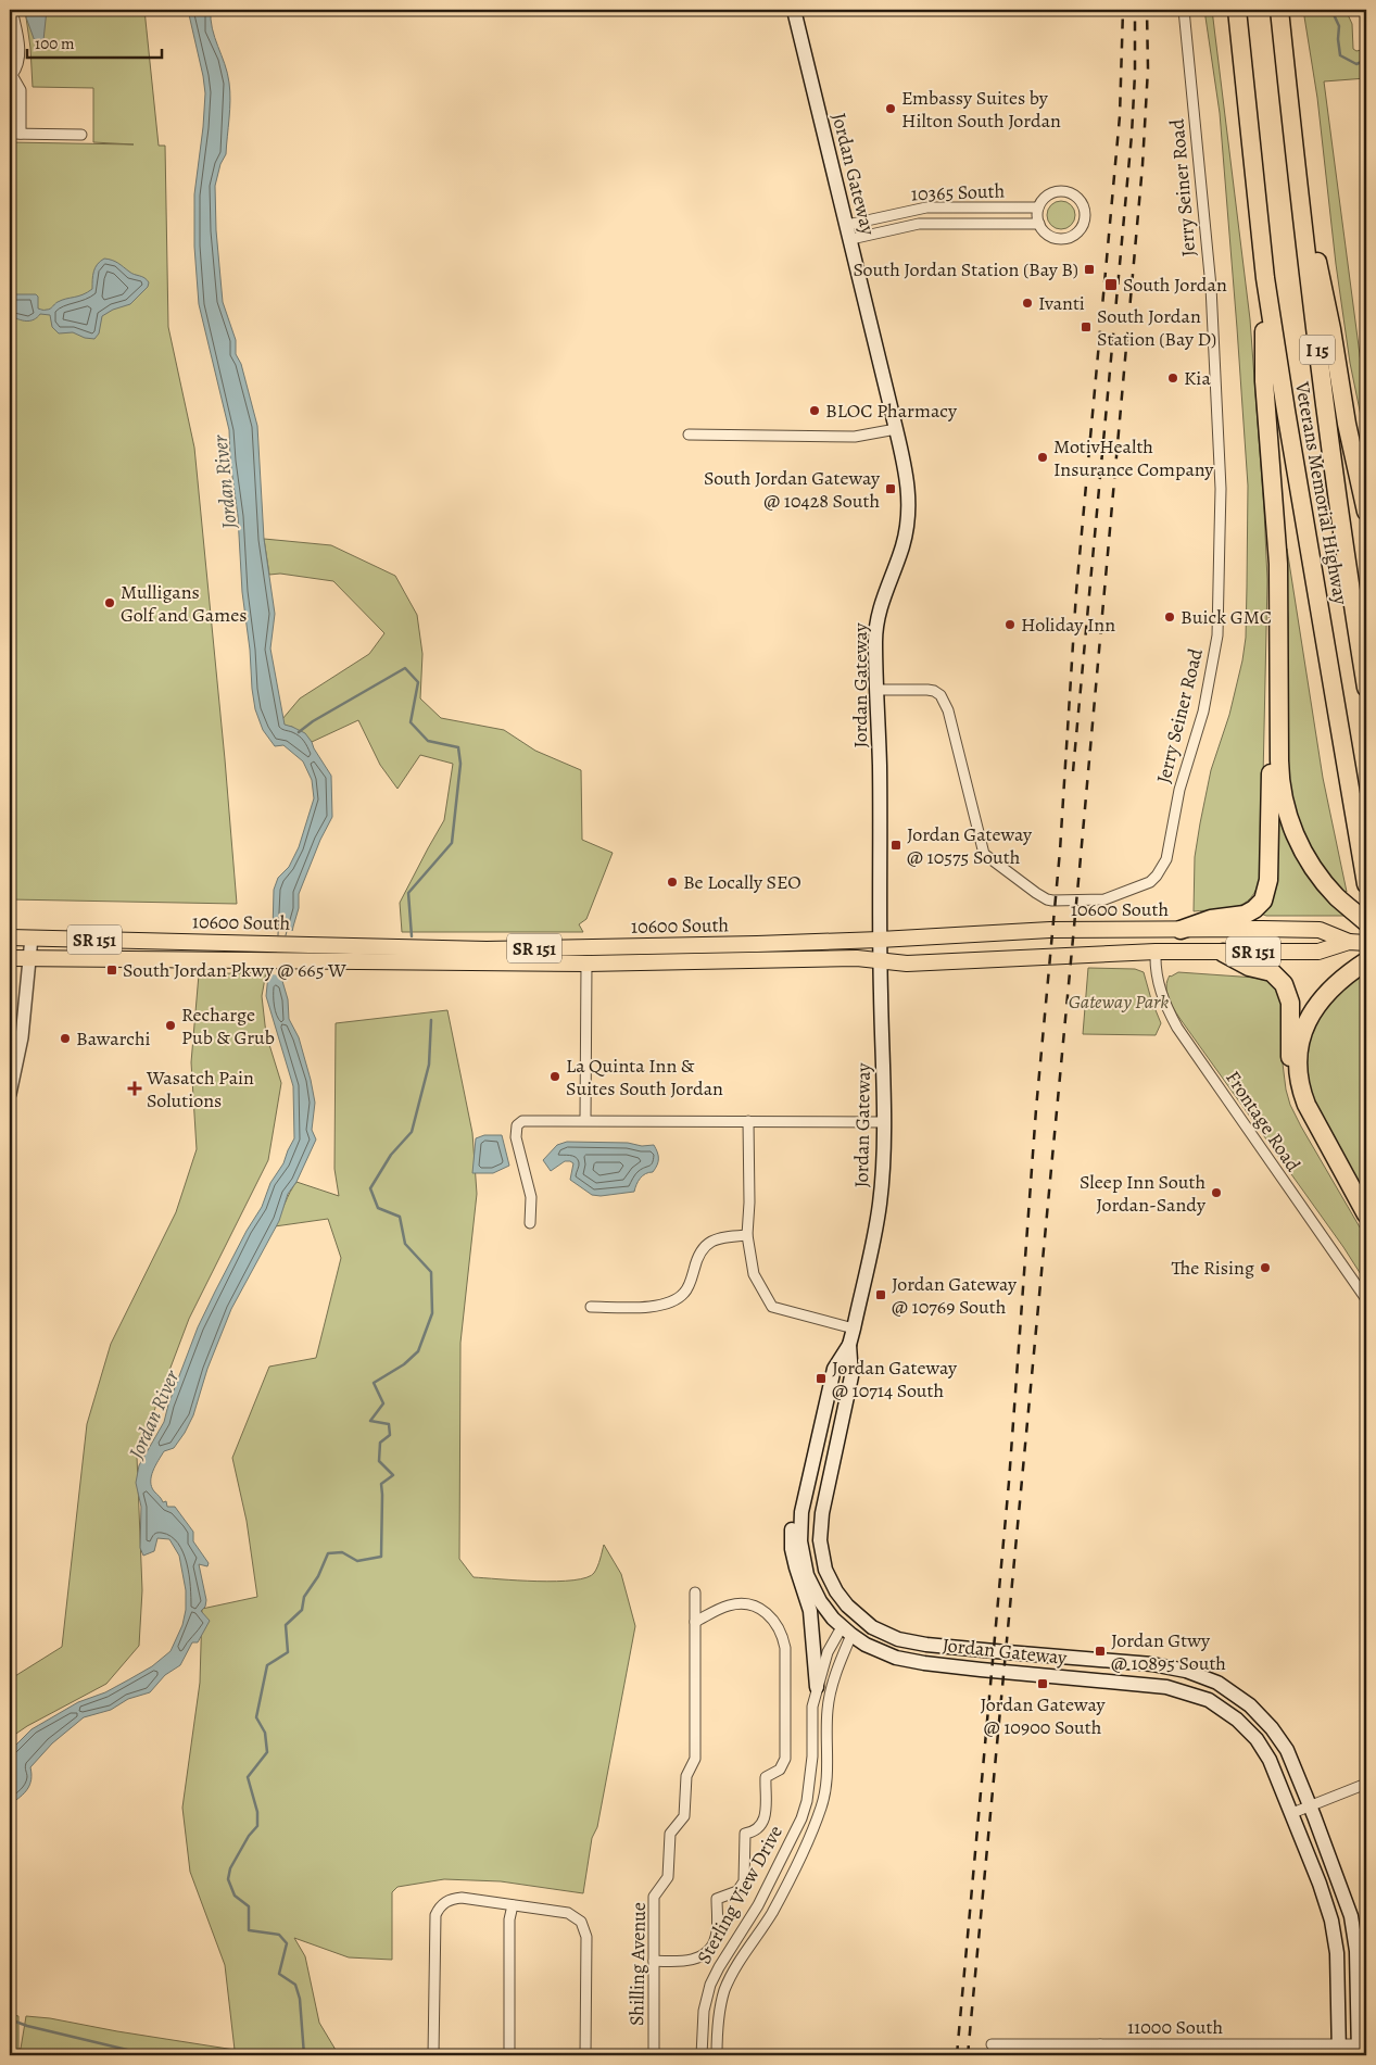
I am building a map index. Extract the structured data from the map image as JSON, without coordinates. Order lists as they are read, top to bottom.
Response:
{
  "streets": {
    "highway": ["I 15", "Veterans Memorial Highway"],
    "main road": ["Jordan Gateway", "10600 South", "SR 151"],
    "street": [
      "Jerry Seiner Road",
      "10365 South",
      "Frontage Road",
      "Sterling View Drive",
      "Shilling Avenue",
      "11000 South"
    ]
  },
  "crossings": [
    ["Jordan Gateway", "Jerry Seiner Road"],
    ["Jordan Gateway", "10365 South"],
    ["Jordan Gateway", "10600 South"],
    ["Jordan Gateway", "Sterling View Drive"],
    ["Jordan Gateway", "11000 South"],
    ["10600 South", "Frontage Road"]
  ],
  "water": ["Jordan River"],
  "parks": ["Gateway Park"],
  "places": {
    "other": [
      "Embassy Suites by Hilton South Jordan",
      "Ivanti",
      "Kia",
      "BLOC Pharmacy",
      "MotivHealth Insurance Company",
      "Mulligans Golf and Games",
      "Buick GMC",
      "Holiday Inn",
      "Be Locally SEO",
      "Recharge Pub & Grub",
      "Bawarchi",
      "La Quinta Inn & Suites South Jordan",
      "Sleep Inn South Jordan-Sandy",
      "The Rising"
    ],
    "transit": [
      "South Jordan Station (Bay B)",
      "South Jordan",
      "South Jordan Station (Bay D)",
      "South Jordan Gateway @ 10428 South",
      "Jordan Gateway @ 10575 South",
      "South Jordan Pkwy @ 665 W",
      "Jordan Gateway @ 10769 South",
      "Jordan Gateway @ 10714 South",
      "Jordan Gtwy @ 10895 South",
      "Jordan Gateway @ 10900 South"
    ],
    "health": ["Wasatch Pain Solutions"]
  },
  "scale_bar": "100 m"
}
